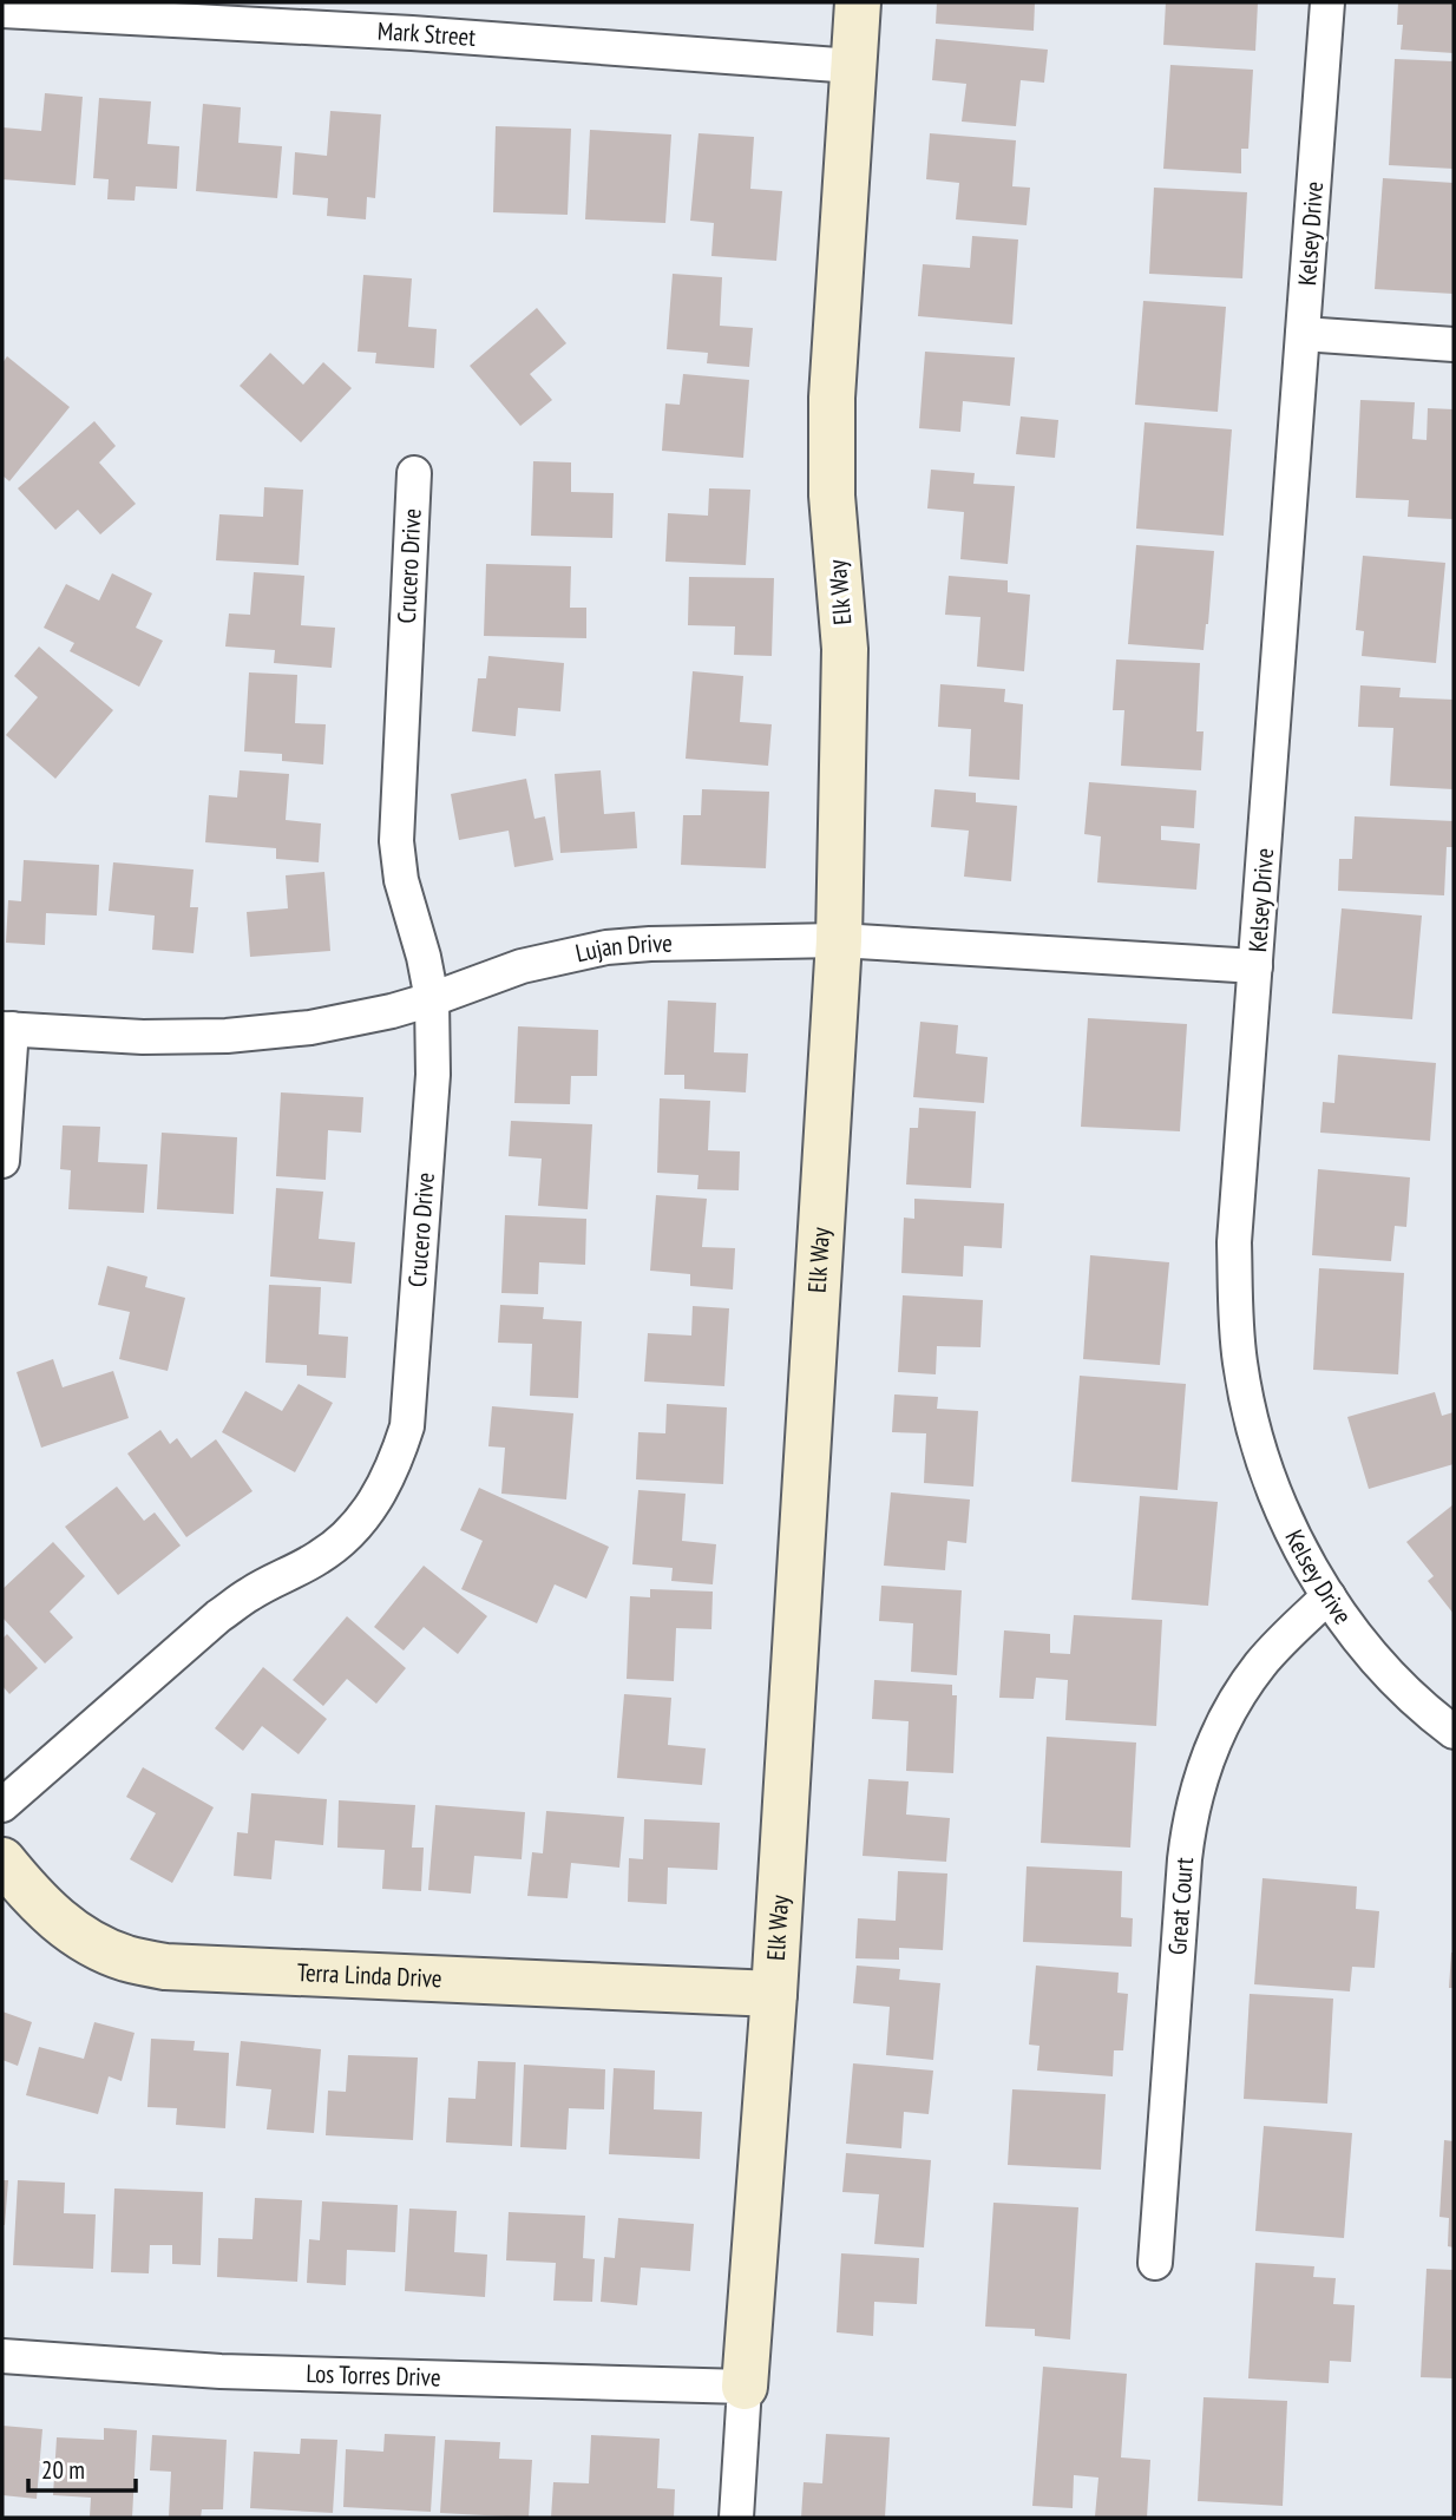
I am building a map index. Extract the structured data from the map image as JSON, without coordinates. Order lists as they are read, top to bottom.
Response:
{
  "streets": {
    "street": [
      "Mark Street",
      "Kelsey Drive",
      "Crucero Drive",
      "Elk Way",
      "Lujan Drive",
      "Great Court",
      "Terra Linda Drive",
      "Los Torres Drive"
    ]
  },
  "crossings": [
    ["Mark Street", "Elk Way"],
    ["Kelsey Drive", "Lujan Drive"],
    ["Kelsey Drive", "Great Court"],
    ["Crucero Drive", "Lujan Drive"],
    ["Elk Way", "Lujan Drive"],
    ["Elk Way", "Terra Linda Drive"],
    ["Elk Way", "Los Torres Drive"]
  ],
  "scale_bar": "20 m"
}
